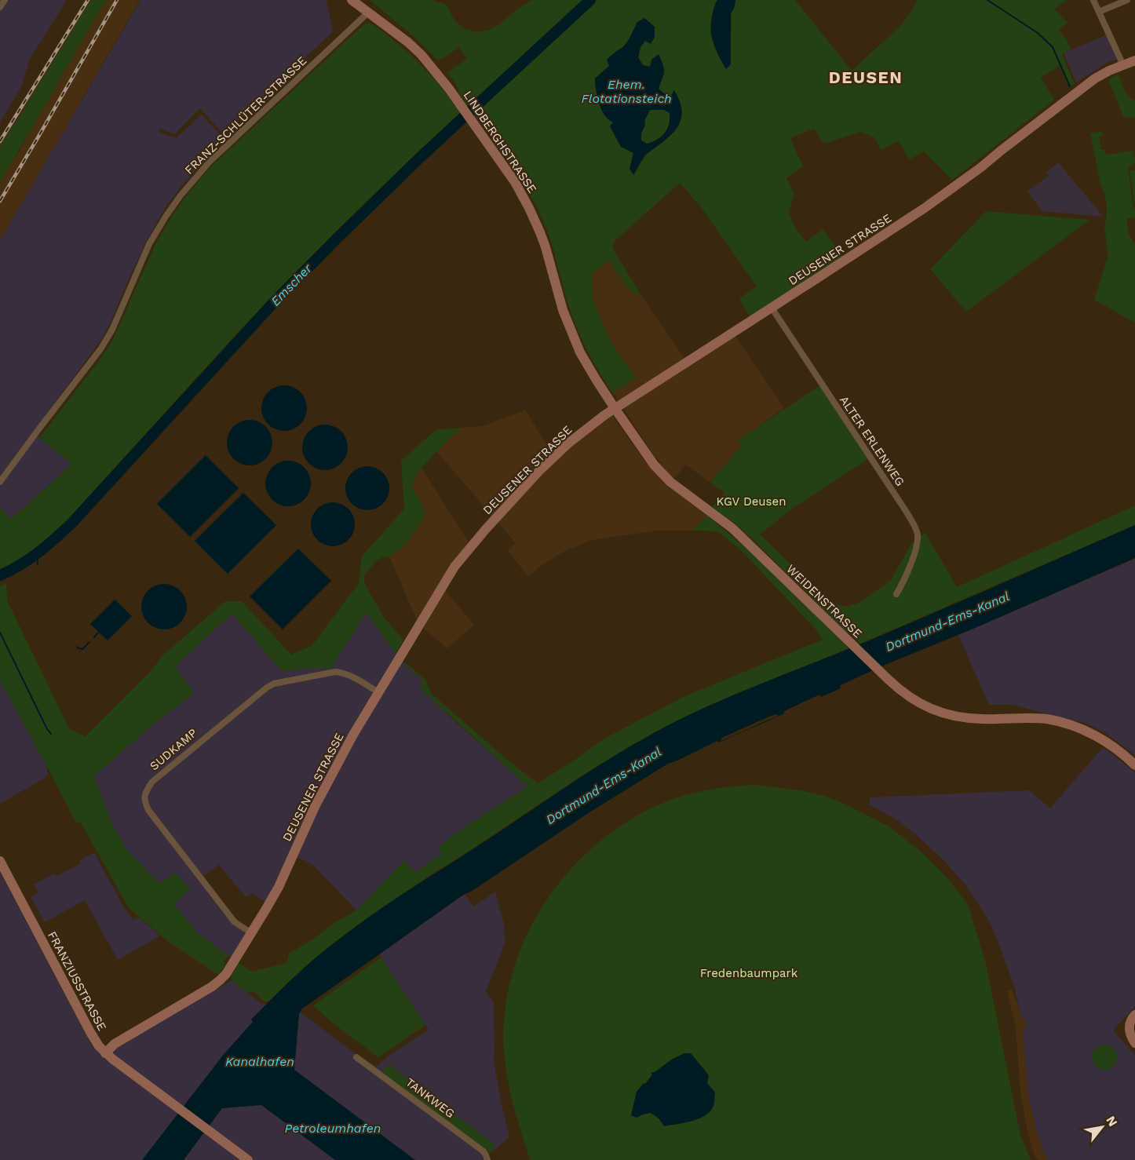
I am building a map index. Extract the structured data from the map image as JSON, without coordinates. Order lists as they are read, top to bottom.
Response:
{
  "streets": {
    "street": [
      "FRANZ-SCHLÜTER-STRASSE",
      "LINDBERGHSTRASSE",
      "DEUSENER STRASSE",
      "ALTER ERLENWEG",
      "WEIDENSTRASSE",
      "SUDKAMP",
      "FRANZIUSSTRASSE",
      "TANKWEG"
    ]
  },
  "crossings": [
    ["FRANZ-SCHLÜTER-STRASSE", "LINDBERGHSTRASSE"],
    ["LINDBERGHSTRASSE", "DEUSENER STRASSE"],
    ["LINDBERGHSTRASSE", "WEIDENSTRASSE"],
    ["DEUSENER STRASSE", "ALTER ERLENWEG"],
    ["DEUSENER STRASSE", "WEIDENSTRASSE"],
    ["DEUSENER STRASSE", "SUDKAMP"],
    ["DEUSENER STRASSE", "FRANZIUSSTRASSE"]
  ],
  "districts": ["DEUSEN"],
  "water": [
    "Ehem. Flotationsteich",
    "Emscher",
    "Dortmund-Ems-Kanal",
    "Kanalhafen",
    "Petroleumhafen"
  ],
  "parks": ["KGV Deusen", "Fredenbaumpark"],
  "north": "top right"
}
